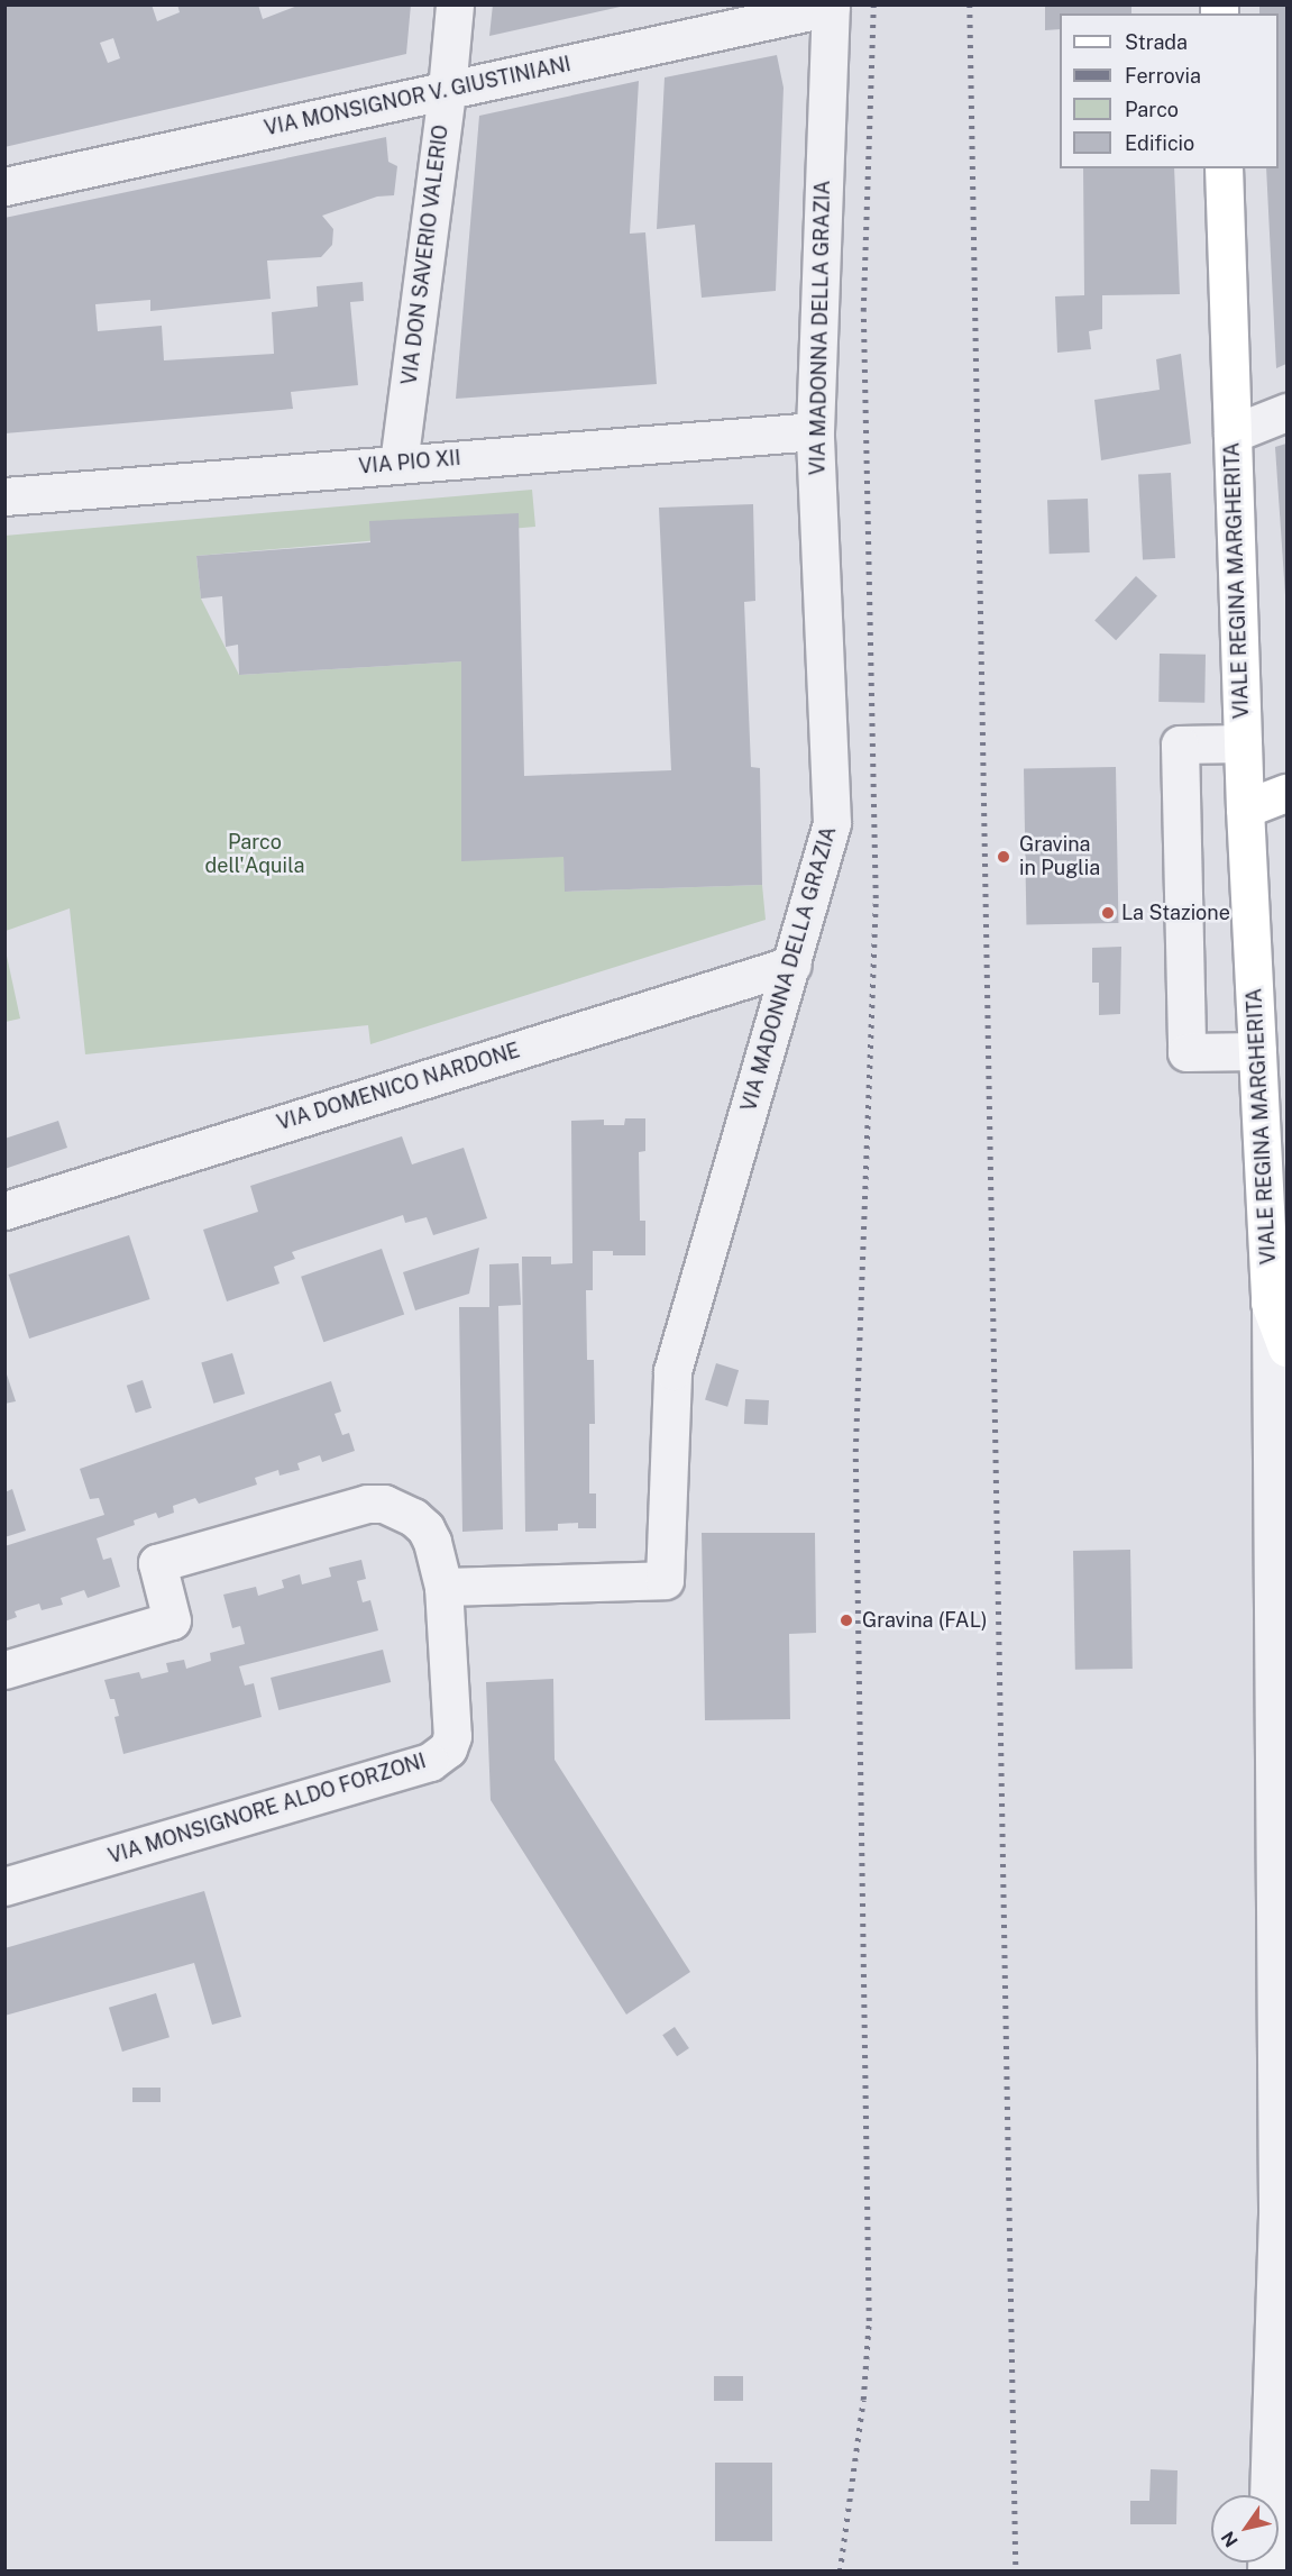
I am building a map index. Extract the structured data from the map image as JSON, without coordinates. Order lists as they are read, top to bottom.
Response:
{
  "streets": {
    "street": [
      "VIA MONSIGNOR V. GIUSTINIANI",
      "VIA DON SAVERIO VALERIO",
      "VIA MADONNA DELLA GRAZIA",
      "VIA PIO XII",
      "VIALE REGINA MARGHERITA",
      "VIA DOMENICO NARDONE",
      "VIA MONSIGNORE ALDO FORZONI"
    ]
  },
  "crossings": [
    ["VIA MONSIGNOR V. GIUSTINIANI", "VIA DON SAVERIO VALERIO"],
    ["VIA MONSIGNOR V. GIUSTINIANI", "VIA MADONNA DELLA GRAZIA"],
    ["VIA DON SAVERIO VALERIO", "VIA PIO XII"],
    ["VIA MADONNA DELLA GRAZIA", "VIA PIO XII"],
    ["VIA MADONNA DELLA GRAZIA", "VIA DOMENICO NARDONE"],
    ["VIA MADONNA DELLA GRAZIA", "VIA MONSIGNORE ALDO FORZONI"]
  ],
  "parks": ["Parco dell'Aquila"],
  "places": ["Gravina in Puglia", "La Stazione", "Gravina (FAL)"],
  "legend": [
    "Strada",
    "Ferrovia",
    "Parco",
    "Edificio"
  ],
  "north": "bottom left"
}
